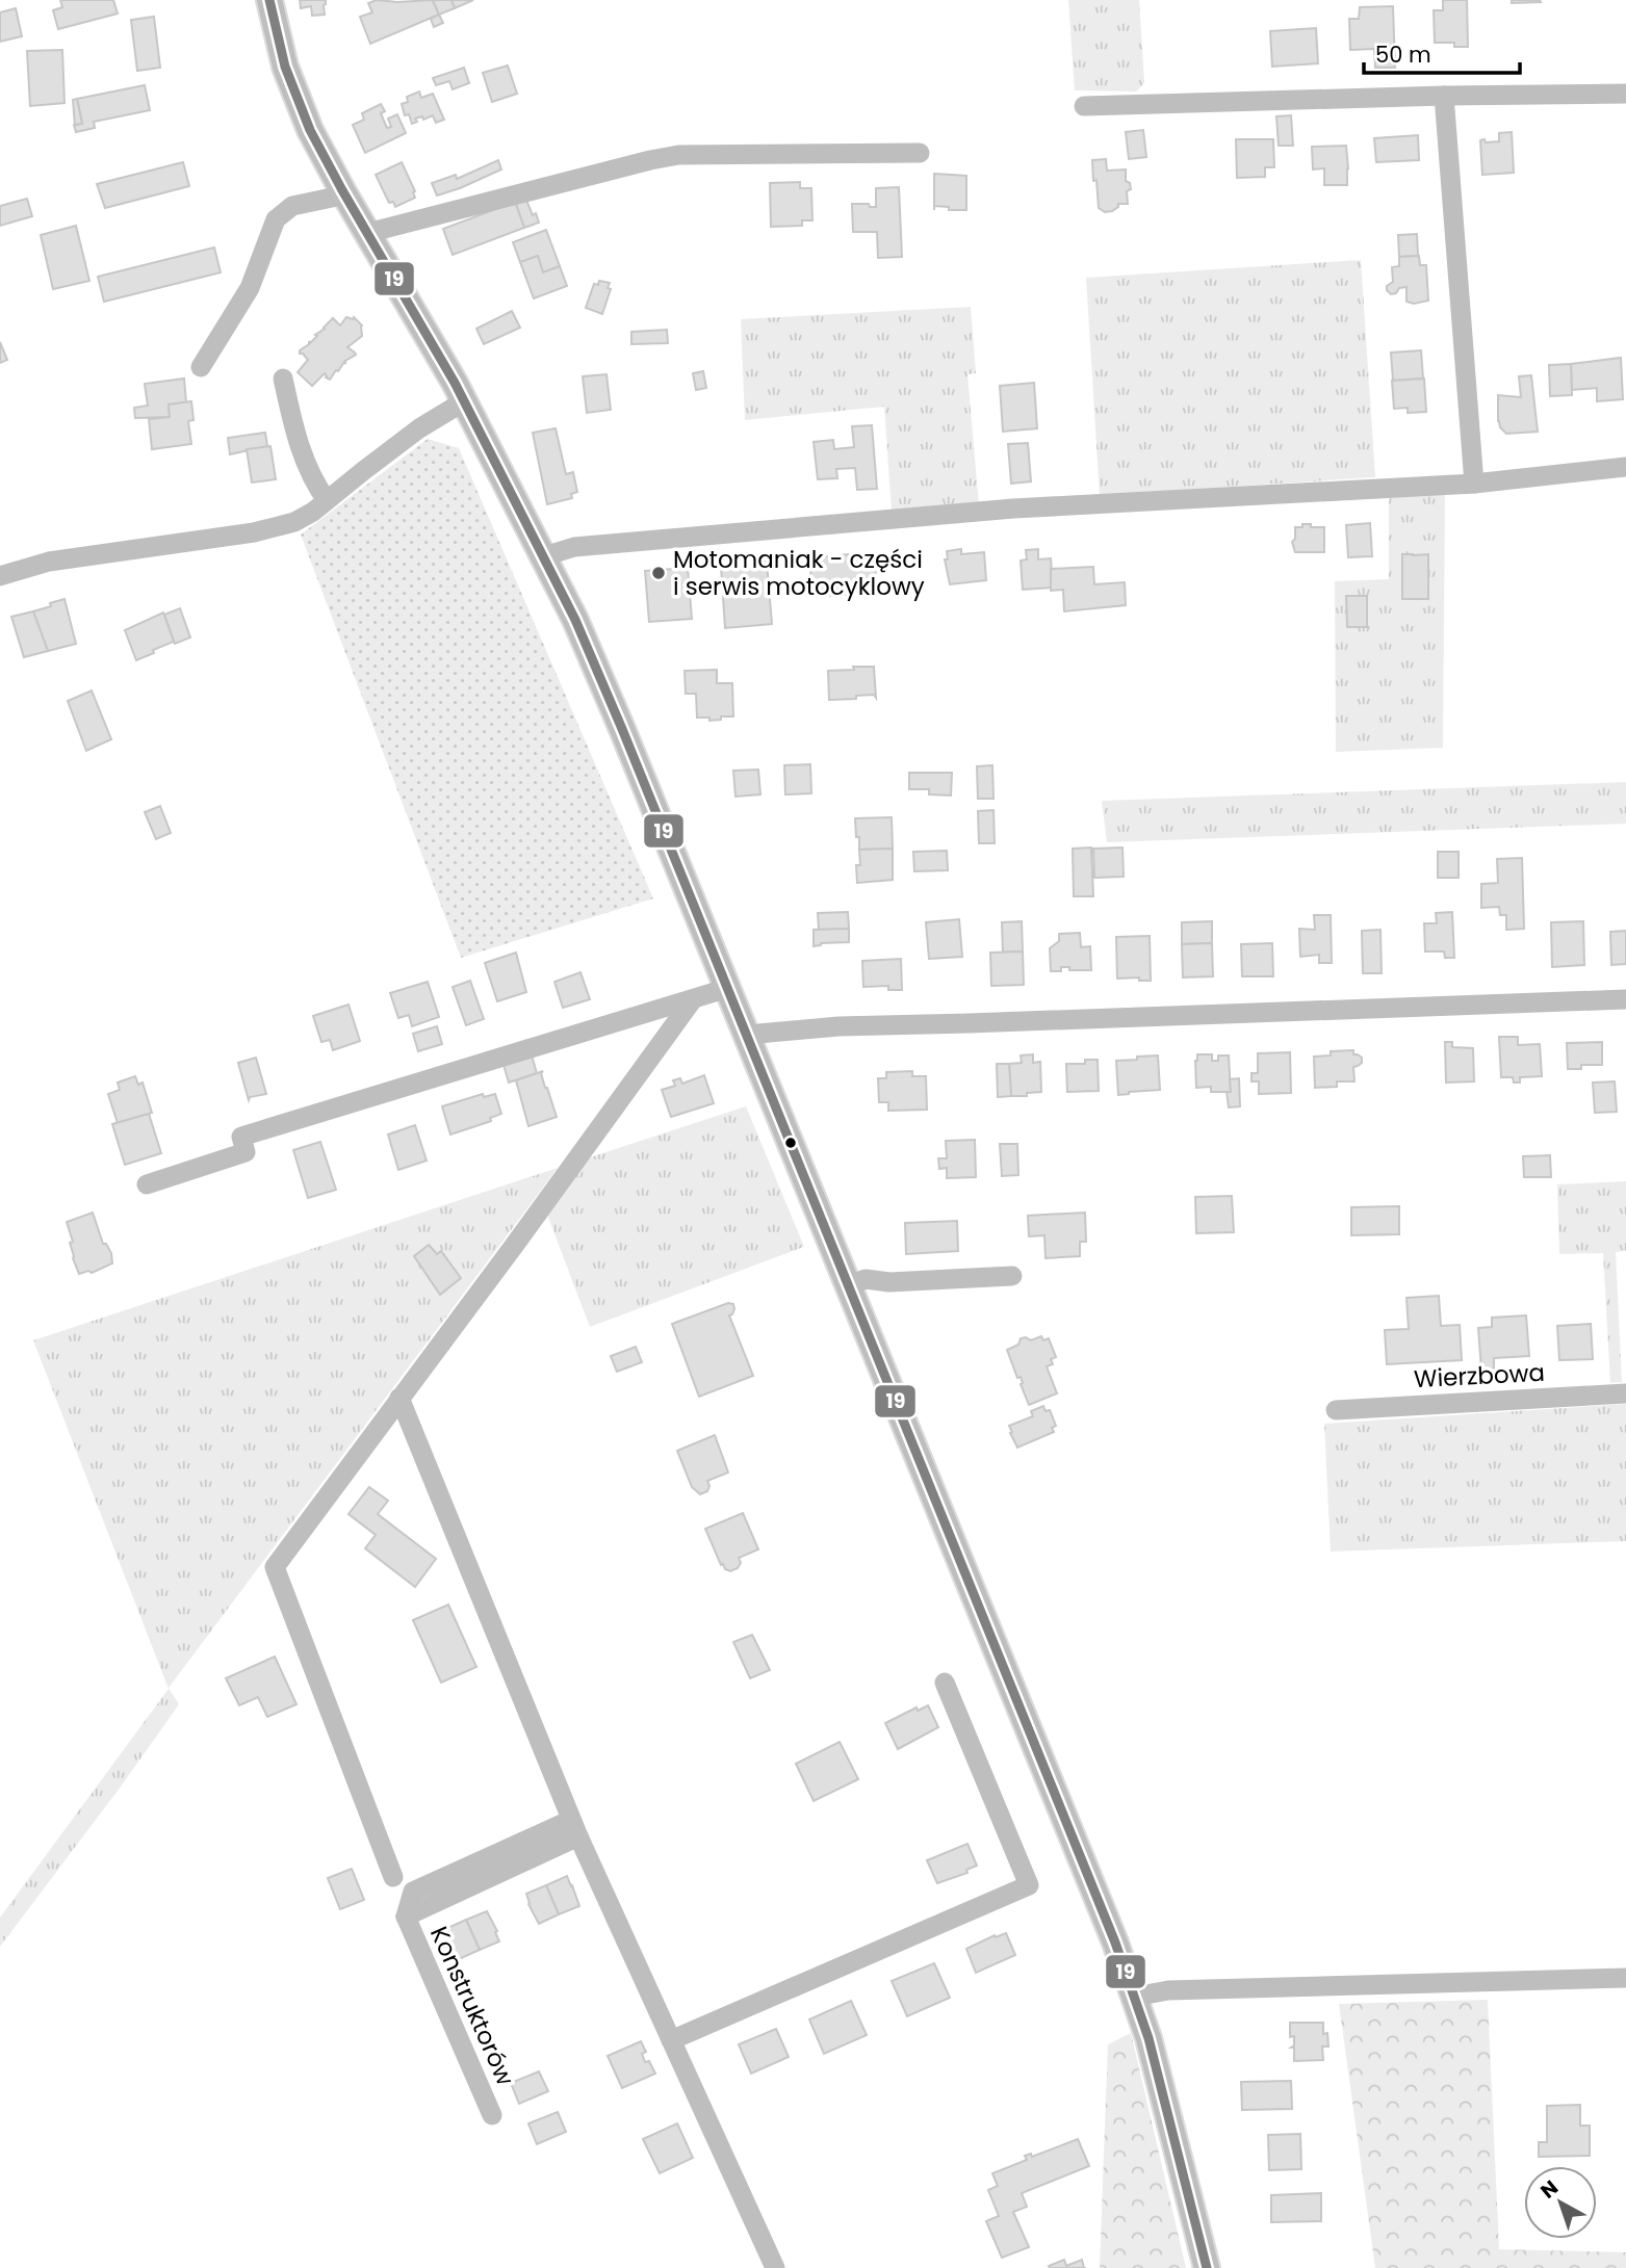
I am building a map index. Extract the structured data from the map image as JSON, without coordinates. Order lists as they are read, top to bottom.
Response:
{
  "streets": {
    "street": ["Wierzbowa", "Konstruktorów"]
  },
  "places": ["Motomaniak - części i serwis motocyklowy"],
  "lines": ["transit line 19"],
  "scale_bar": "50 m",
  "north": "top left"
}
